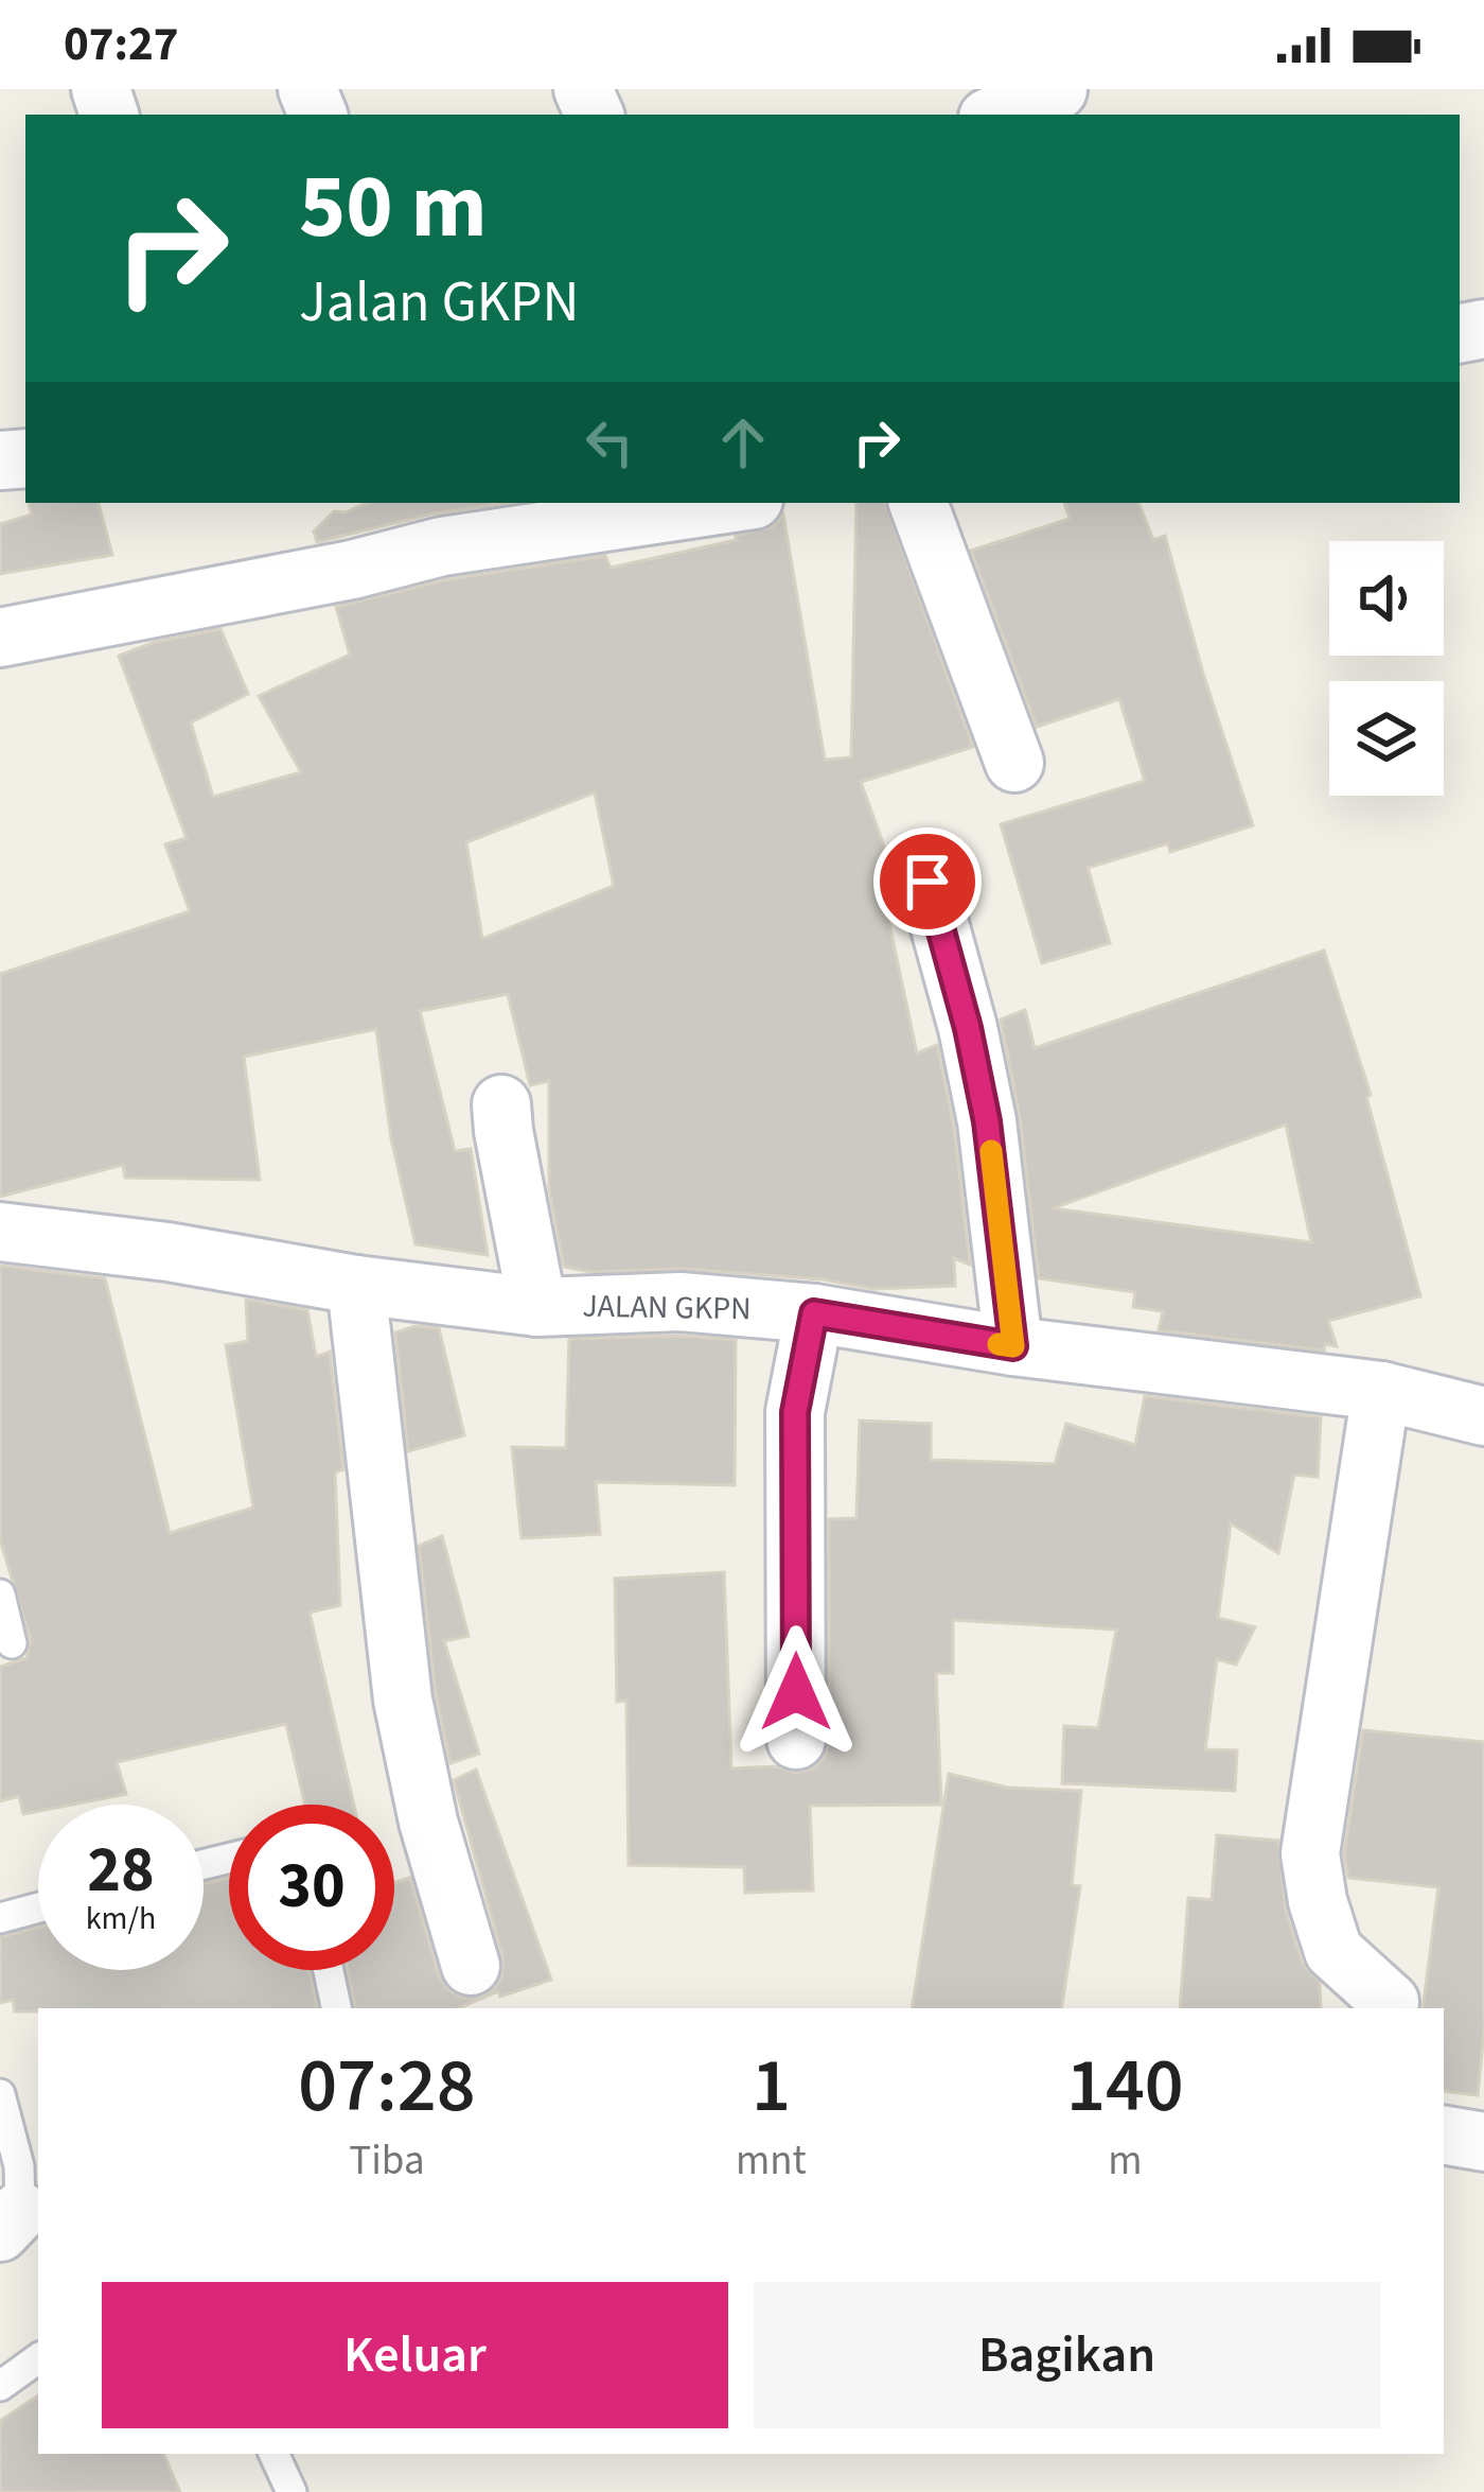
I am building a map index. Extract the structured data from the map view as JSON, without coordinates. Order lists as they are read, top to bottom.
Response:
{
  "streets": {
    "street": ["JALAN GKPN"]
  },
  "page": {
    "status": "07:27",
    "turn": ["50 m", "Jalan GKPN"],
    "speed": "28 km/h",
    "limit": "30",
    "eta": [
      "07:28",
      "Tiba",
      "1",
      "mnt",
      "140",
      "m"
    ],
    "buttons": ["Keluar", "Bagikan"]
  }
}
